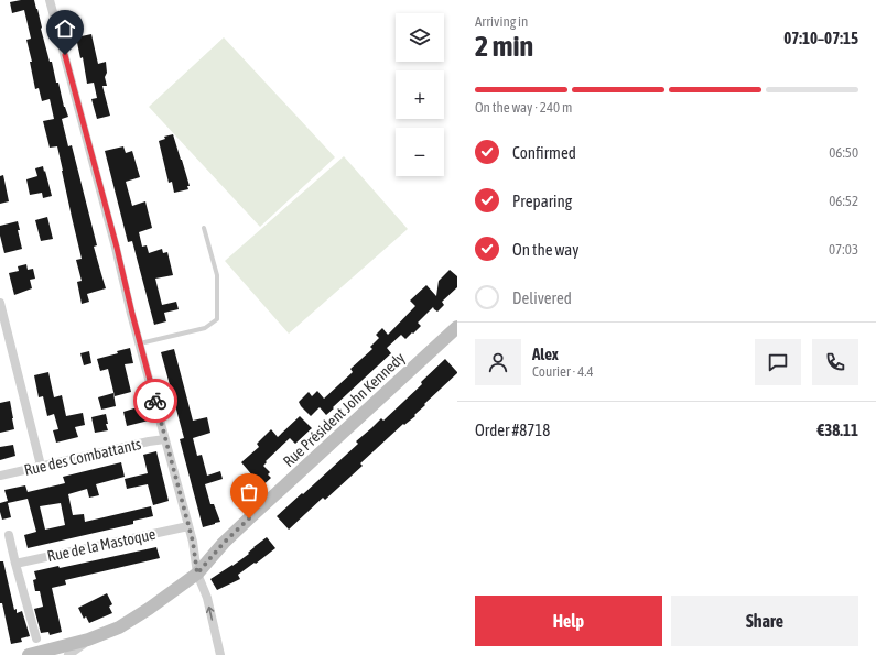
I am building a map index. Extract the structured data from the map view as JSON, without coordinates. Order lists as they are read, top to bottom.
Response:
{
  "streets": {
    "street": ["Rue Président John Kennedy", "Rue des Combattants", "Rue de la Mastoque"]
  },
  "page": {
    "heading": ["2 min", "Arriving in", "07:10–07:15"],
    "panel": [
      "Alex",
      "Courier · 4.4",
      "Order #8718",
      "€38.11"
    ],
    "map_buttons": ["+", "−"],
    "bar": "On the way · 240 m",
    "list": [
      ["Confirmed", "06:50"],
      ["Preparing", "06:52"],
      ["On the way", "07:03"],
      "Delivered"
    ],
    "buttons": ["Help", "Share"]
  }
}
